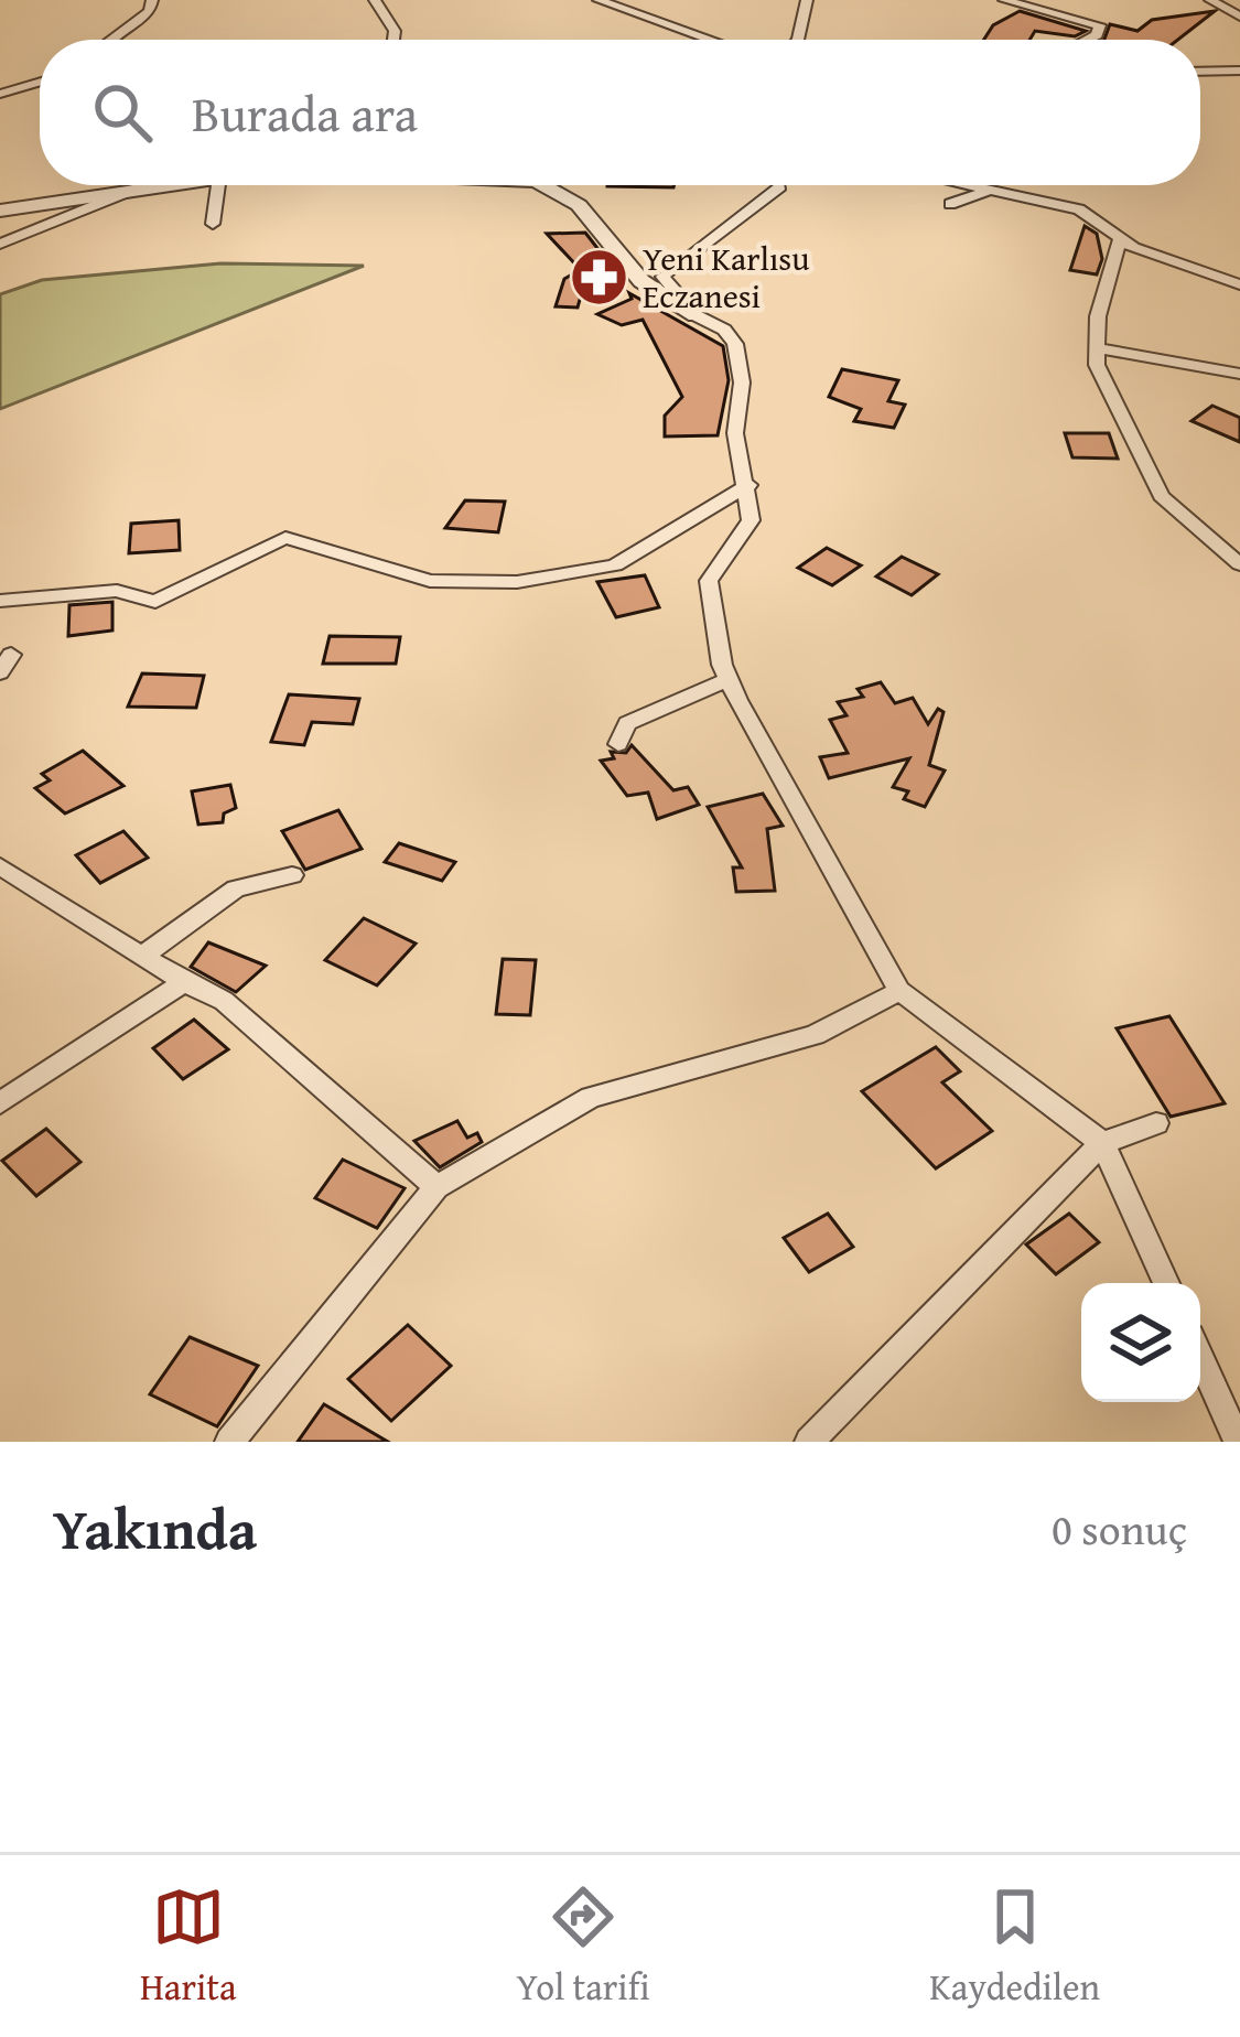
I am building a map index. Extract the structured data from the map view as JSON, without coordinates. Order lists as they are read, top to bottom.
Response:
{
  "places": {
    "pharmacy": ["Yeni Karlısu Eczanesi"]
  },
  "page": {
    "search": "Burada ara",
    "heading": ["Yakında", "0 sonuç"],
    "nav": ["Harita", "Yol tarifi", "Kaydedilen"]
  }
}
